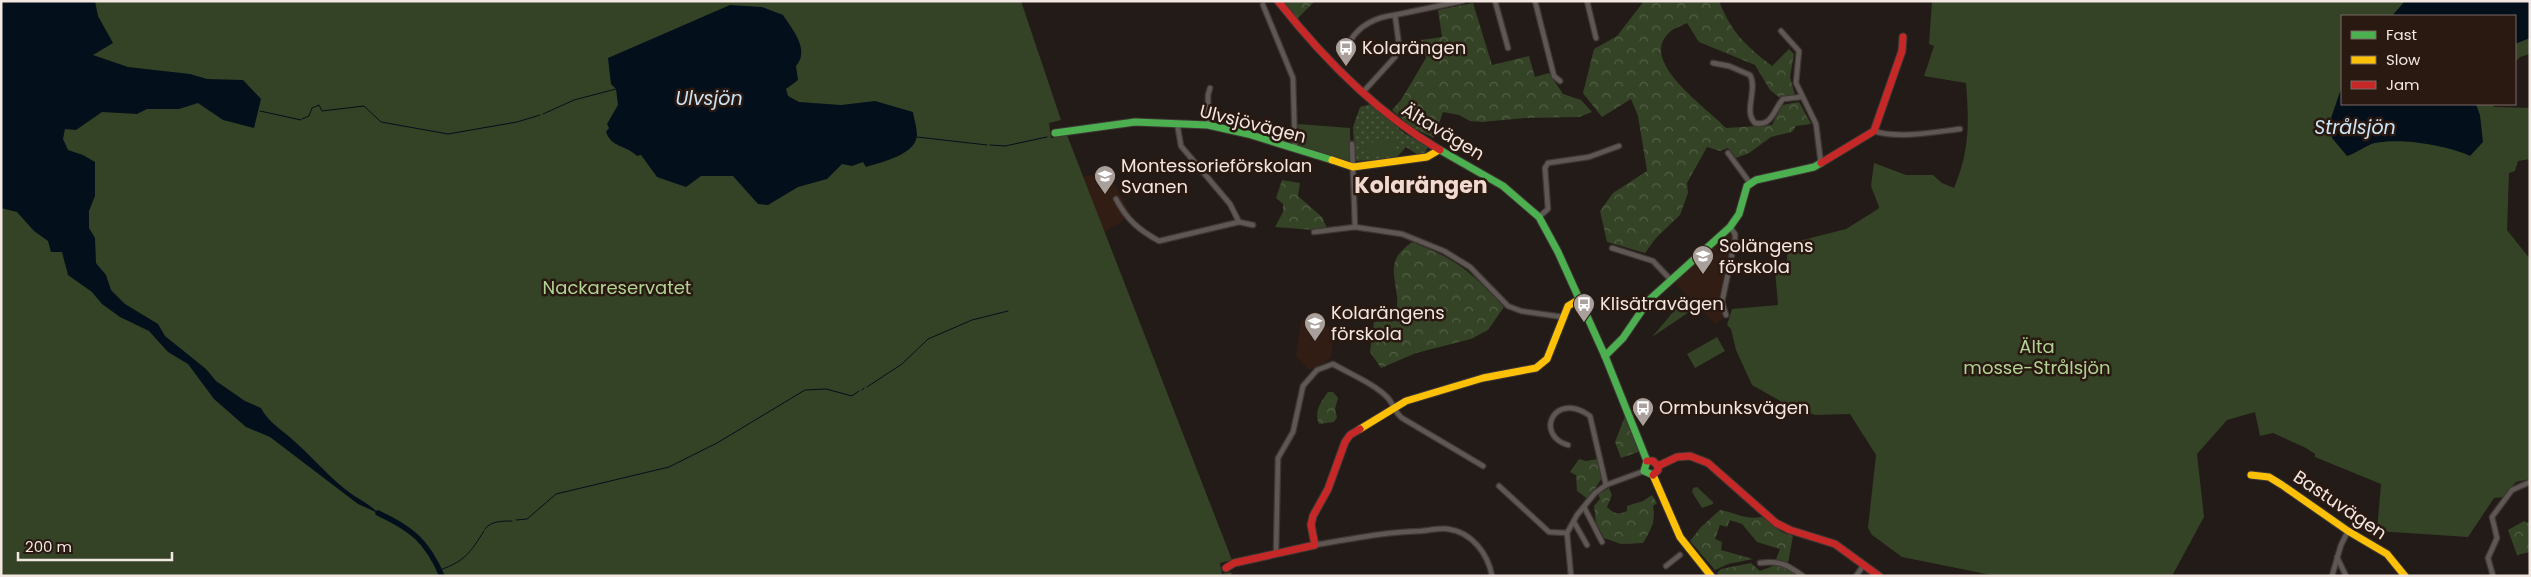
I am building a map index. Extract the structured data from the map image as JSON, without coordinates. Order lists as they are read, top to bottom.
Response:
{
  "streets": {
    "street": ["Ulvsjövägen", "Ältavägen", "Bastuvägen"]
  },
  "crossings": [
    ["Ulvsjövägen", "Ältavägen"]
  ],
  "districts": ["Kolarängen"],
  "water": ["Ulvsjön", "Strålsjön"],
  "parks": ["Nackareservatet", "Älta mosse-Strålsjön"],
  "places": {
    "bus stop": ["Kolarängen", "Klisätravägen", "Ormbunksvägen"],
    "school or university": ["Montessorieförskolan Svanen", "Solängens förskola", "Kolarängens förskola"]
  },
  "legend": ["Fast", "Slow", "Jam"],
  "scale_bar": "200 m"
}
